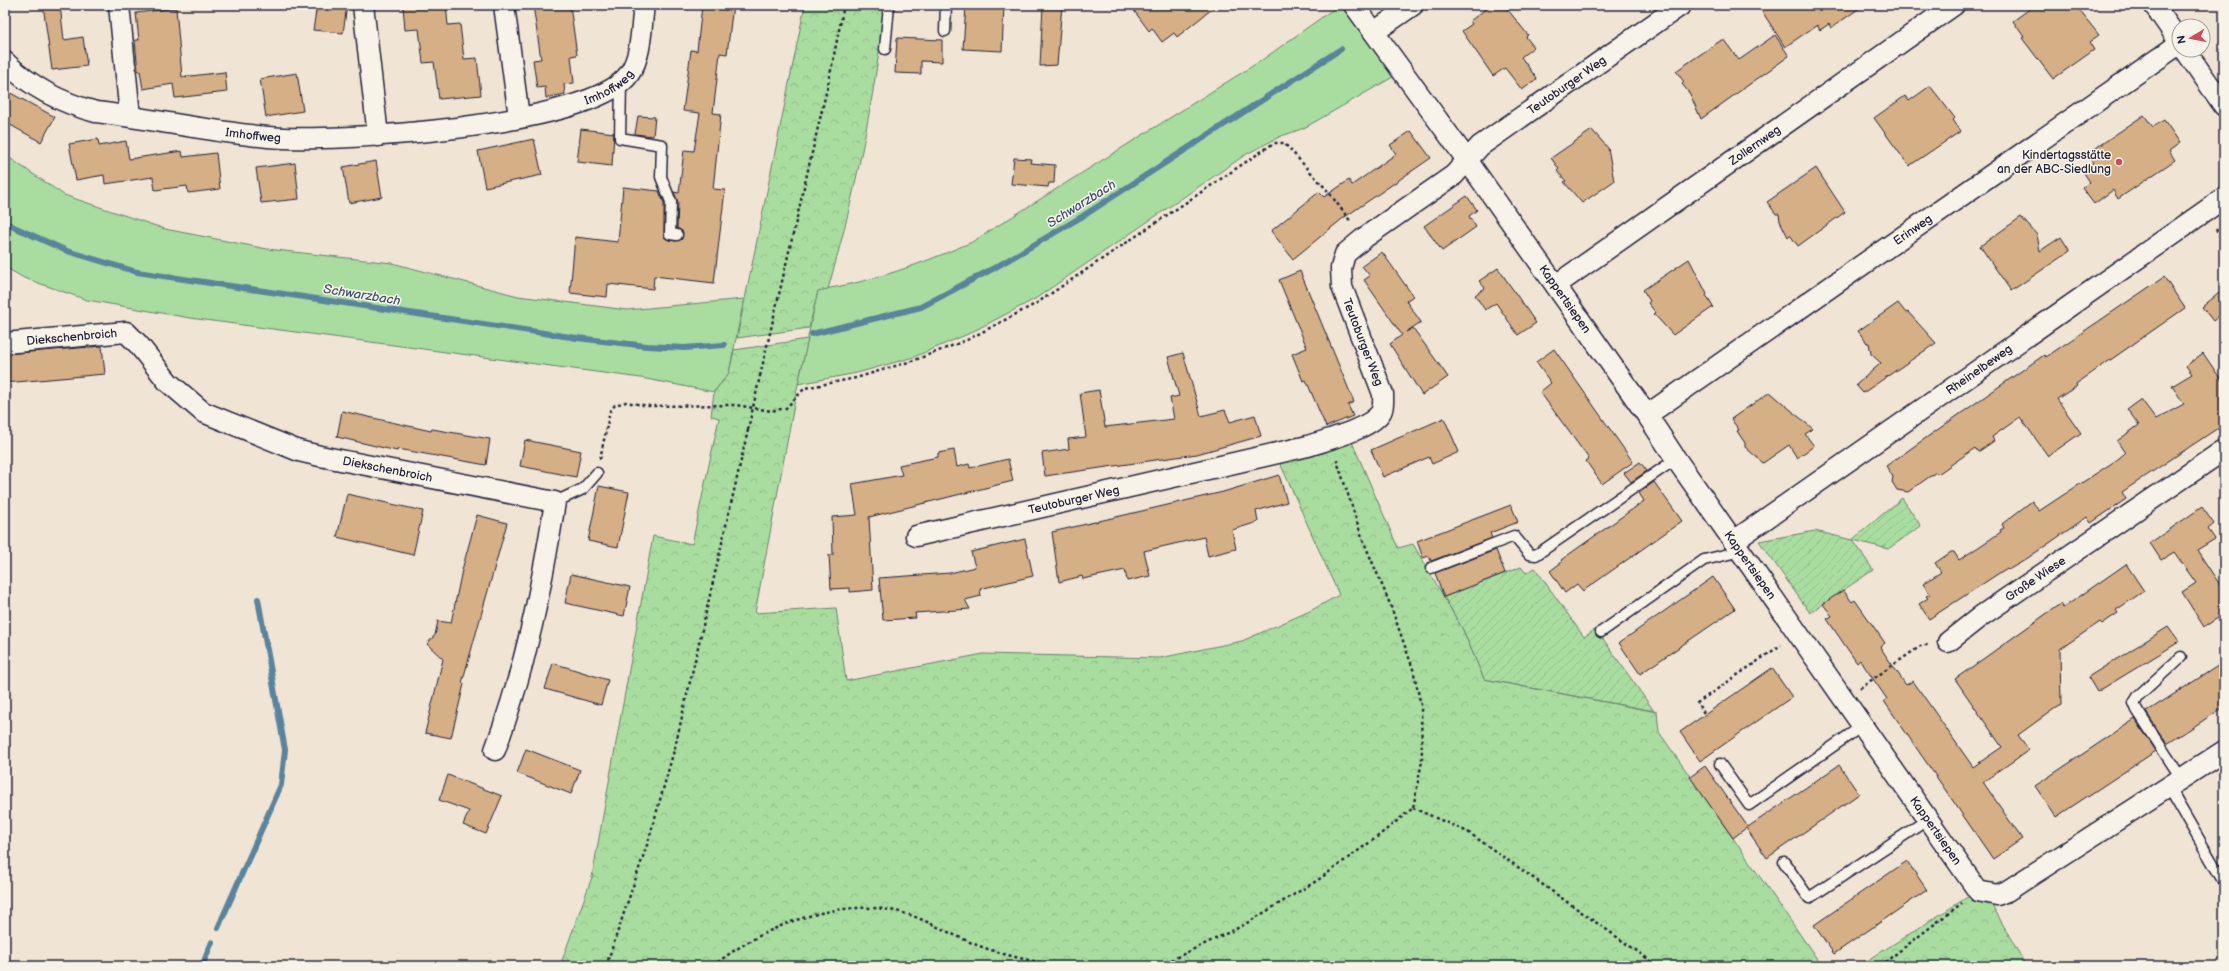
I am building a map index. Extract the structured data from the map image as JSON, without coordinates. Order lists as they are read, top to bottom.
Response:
{
  "streets": {
    "street": [
      "Imhoffweg",
      "Teutoburger Weg",
      "Zollernweg",
      "Erinweg",
      "Kappertsiepen",
      "Diekschenbroich",
      "Rheinelbeweg",
      "Große Wiese"
    ]
  },
  "crossings": [
    ["Teutoburger Weg", "Kappertsiepen"],
    ["Zollernweg", "Kappertsiepen"],
    ["Erinweg", "Kappertsiepen"],
    ["Kappertsiepen", "Rheinelbeweg"]
  ],
  "water": ["Schwarzbach"],
  "places": ["Kindertagsstätte an der ABC-Siedlung"],
  "north": "left"
}
